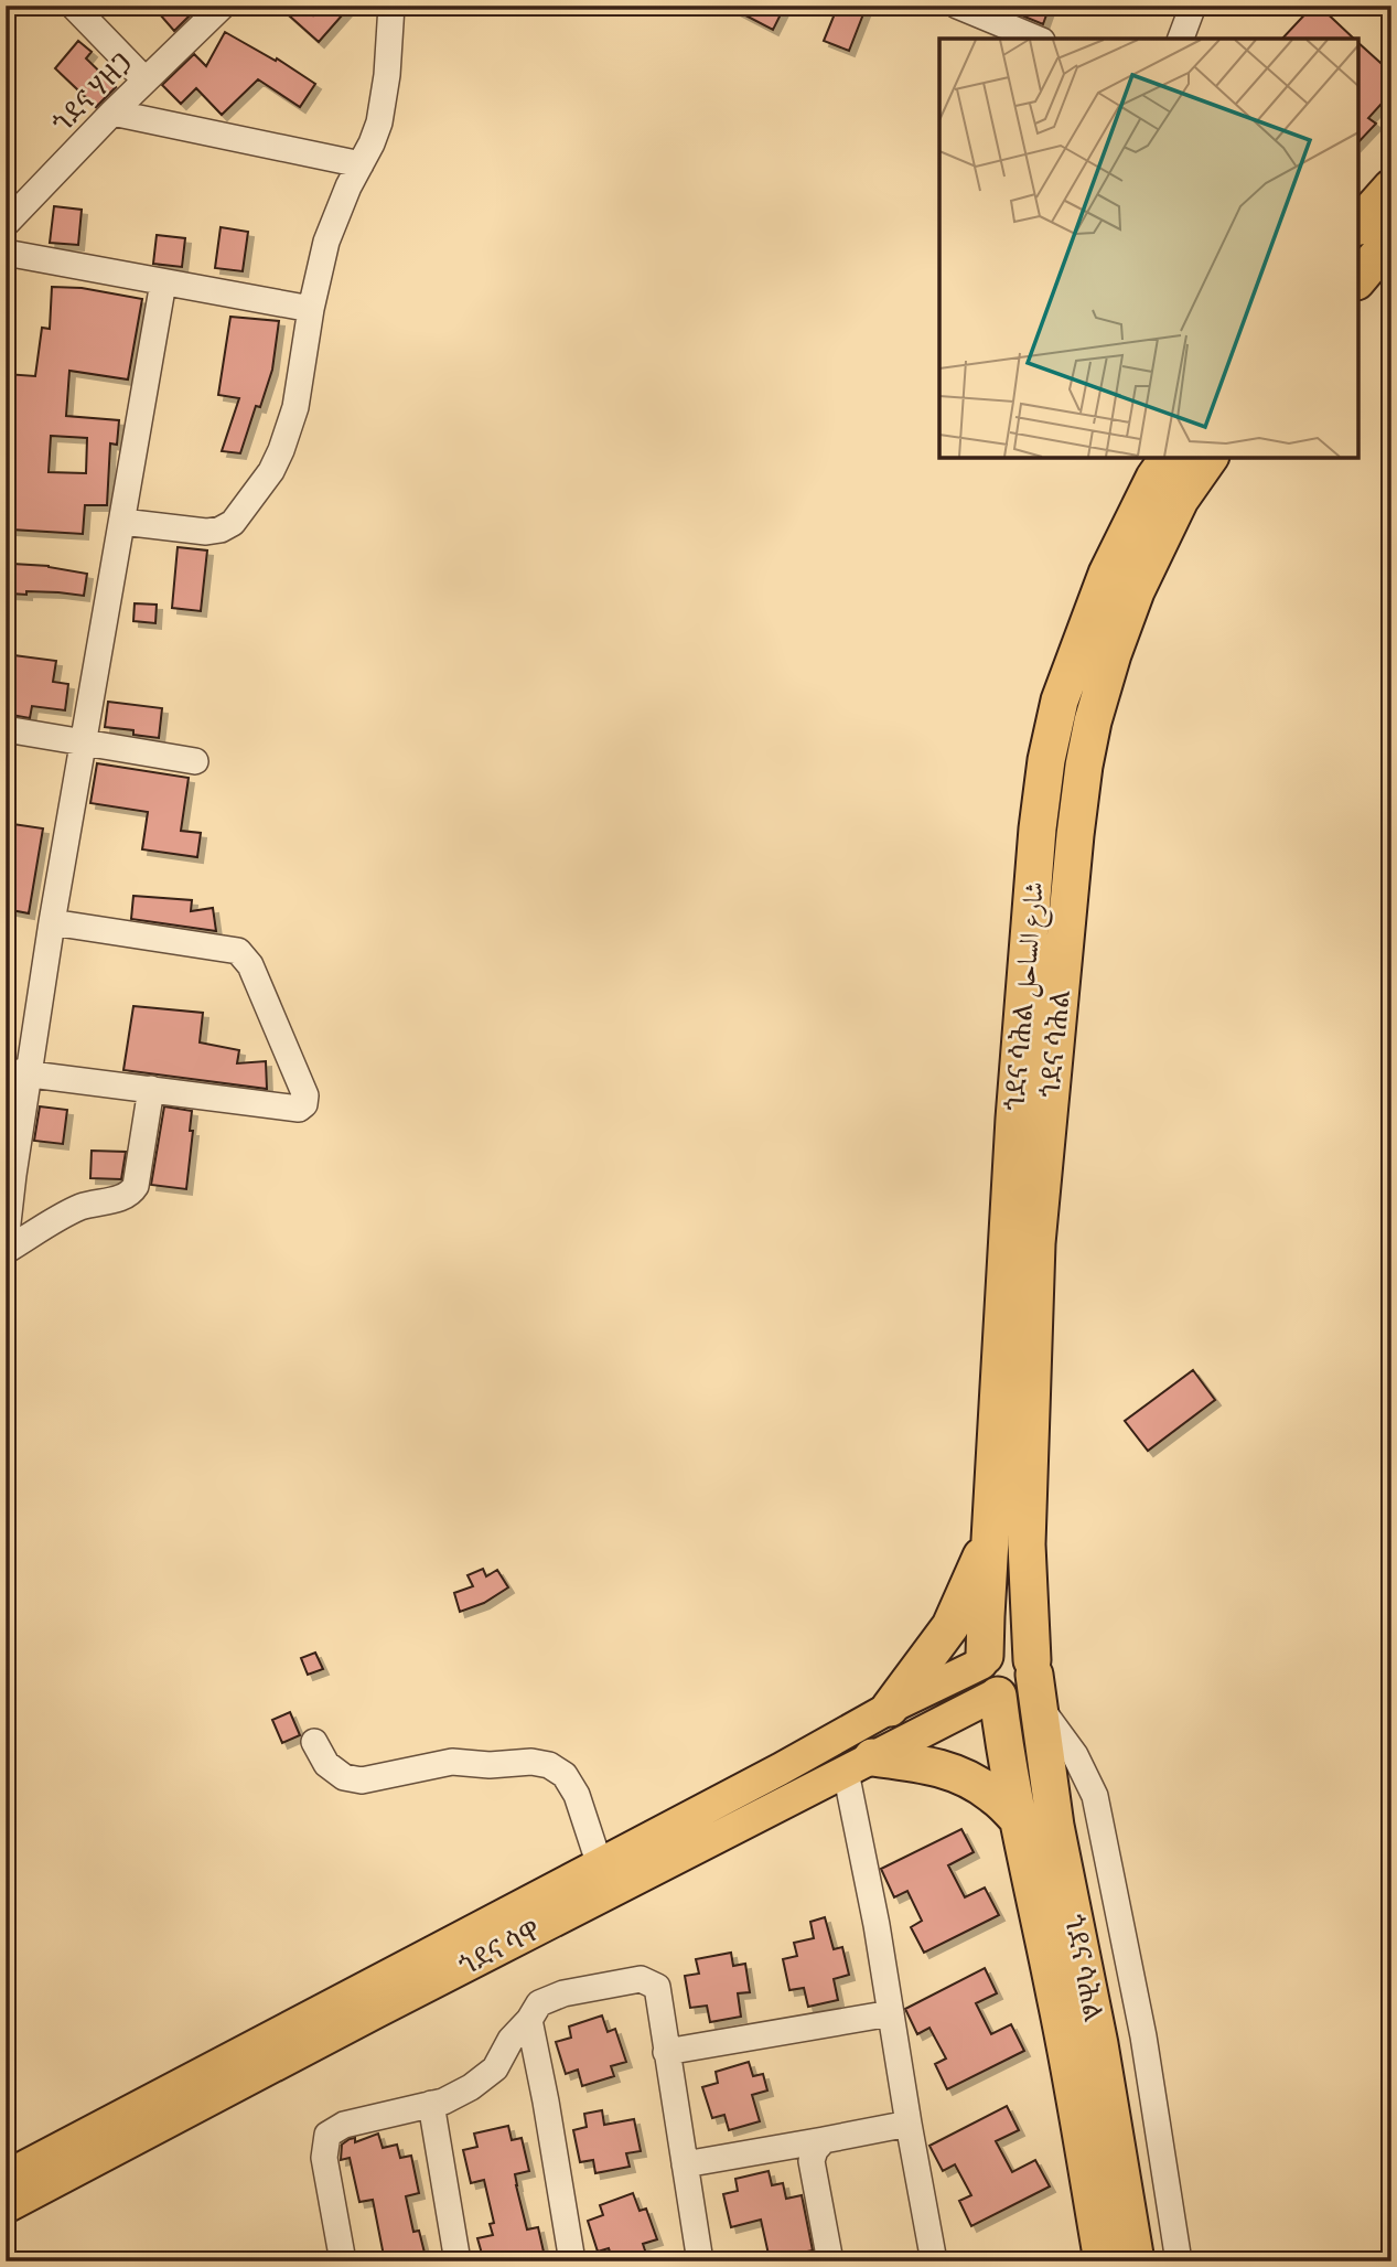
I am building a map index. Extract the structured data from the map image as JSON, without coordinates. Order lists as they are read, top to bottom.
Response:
{
  "streets": {
    "highway": ["ጎደና ሳሕል شارع الساحل", "ጎደና ሳሕል"],
    "main road": ["ጎደና ሳዋ"],
    "street": ["ጎደና ሃዘጋ"]
  },
  "crossings": [
    ["ጎደና ሳሕል شارع الساحل", "ጎደና ሳሕል"],
    ["ጎደና ሳሕል شارع الساحل", "ጎደና ሳዋ"],
    ["ጎደና ሳሕል", "ጎደና ሳዋ"]
  ]
}
